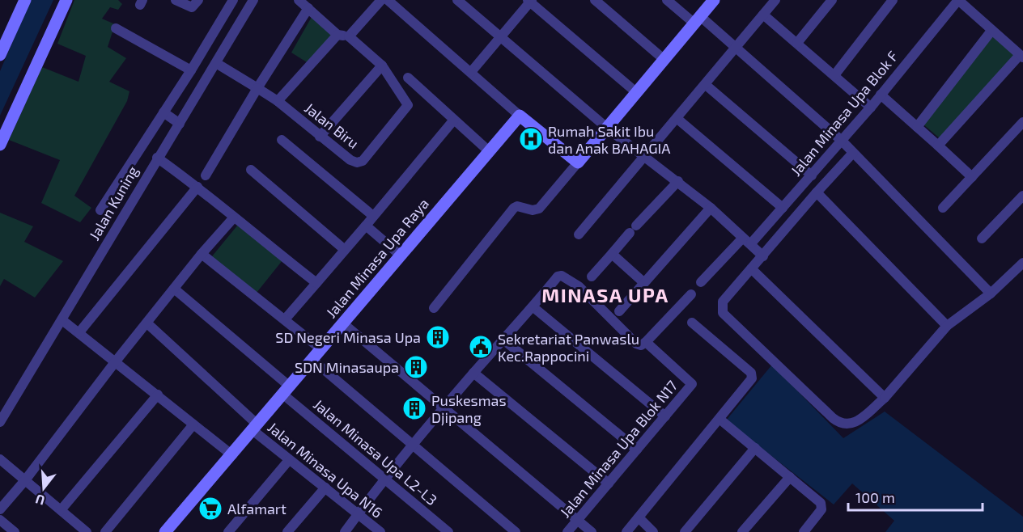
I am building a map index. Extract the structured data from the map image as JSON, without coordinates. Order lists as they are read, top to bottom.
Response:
{
  "streets": {
    "street": [
      "Jalan Minasa Upa Blok F",
      "Jalan Biru",
      "Jalan Kuning",
      "Jalan Minasa Upa Raya",
      "Jalan Minasa Upa Blok N17",
      "Jalan Minasa Upa L2-L3",
      "Jalan Minasa Upa N16"
    ]
  },
  "crossings": [
    ["Jalan Biru", "Jalan Kuning"],
    ["Jalan Minasa Upa Raya", "Jalan Minasa Upa L2-L3"],
    ["Jalan Minasa Upa Raya", "Jalan Minasa Upa N16"]
  ],
  "districts": ["MINASA UPA"],
  "places": {
    "hospital": ["Rumah Sakit Ibu dan Anak BAHAGIA"],
    "building": ["SD Negeri Minasa Upa", "SDN Minasaupa", "Puskesmas Djipang"],
    "public building": ["Sekretariat Panwaslu Kec.Rappocini"],
    "supermarket": ["Alfamart"]
  },
  "scale_bar": "100 m",
  "north": "bottom"
}
